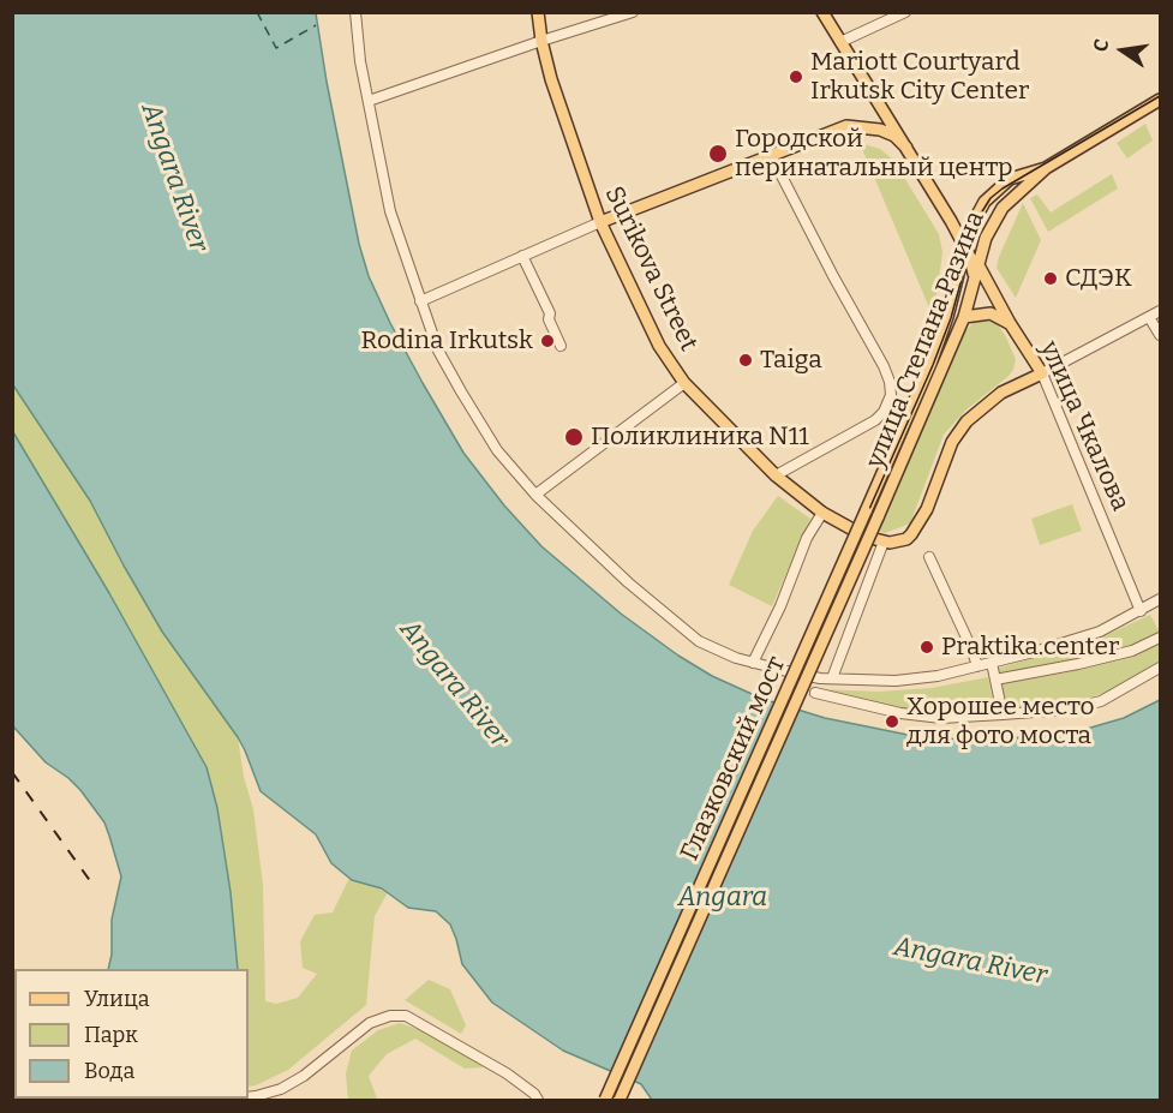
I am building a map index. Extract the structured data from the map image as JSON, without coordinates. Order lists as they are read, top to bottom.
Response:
{
  "streets": {
    "main road": [
      "Surikova Street",
      "улица Степана Разина",
      "улица Чкалова",
      "Глазковский мост"
    ]
  },
  "crossings": [
    ["улица Степана Разина", "улица Чкалова"],
    ["улица Степана Разина", "Глазковский мост"]
  ],
  "water": ["Angara River", "Angara"],
  "places": [
    "Mariott Courtyard Irkutsk City Center",
    "Городской перинатальный центр",
    "СДЭК",
    "Rodina Irkutsk",
    "Taiga",
    "Поликлиника N11",
    "Praktika.center",
    "Хорошее место для фото моста"
  ],
  "legend": ["Улица", "Парк", "Вода"],
  "north": "left"
}
